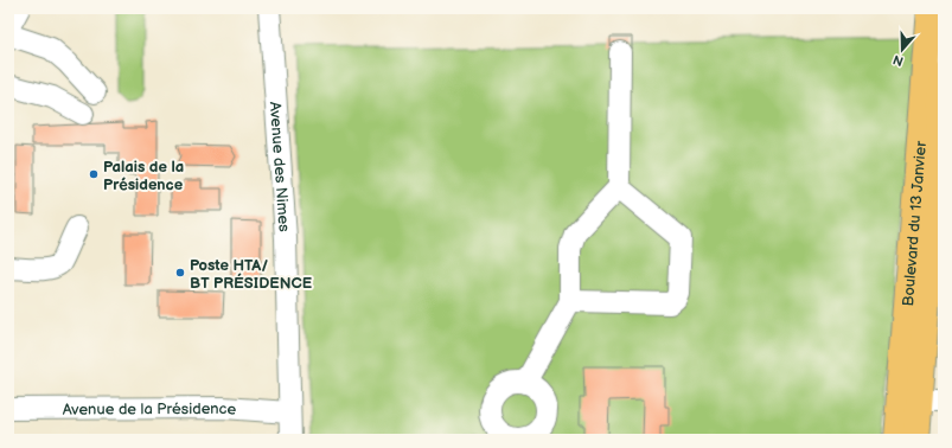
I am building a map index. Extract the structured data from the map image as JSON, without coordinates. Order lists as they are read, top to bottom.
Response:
{
  "streets": {
    "highway": ["Boulevard du 13 Janvier"],
    "street": ["Avenue des Nimes", "Avenue de la Présidence"]
  },
  "crossings": [
    ["Avenue des Nimes", "Avenue de la Présidence"]
  ],
  "places": ["Palais de la Présidence", "Poste HTA/ BT PRÉSIDENCE"],
  "north": "bottom"
}
